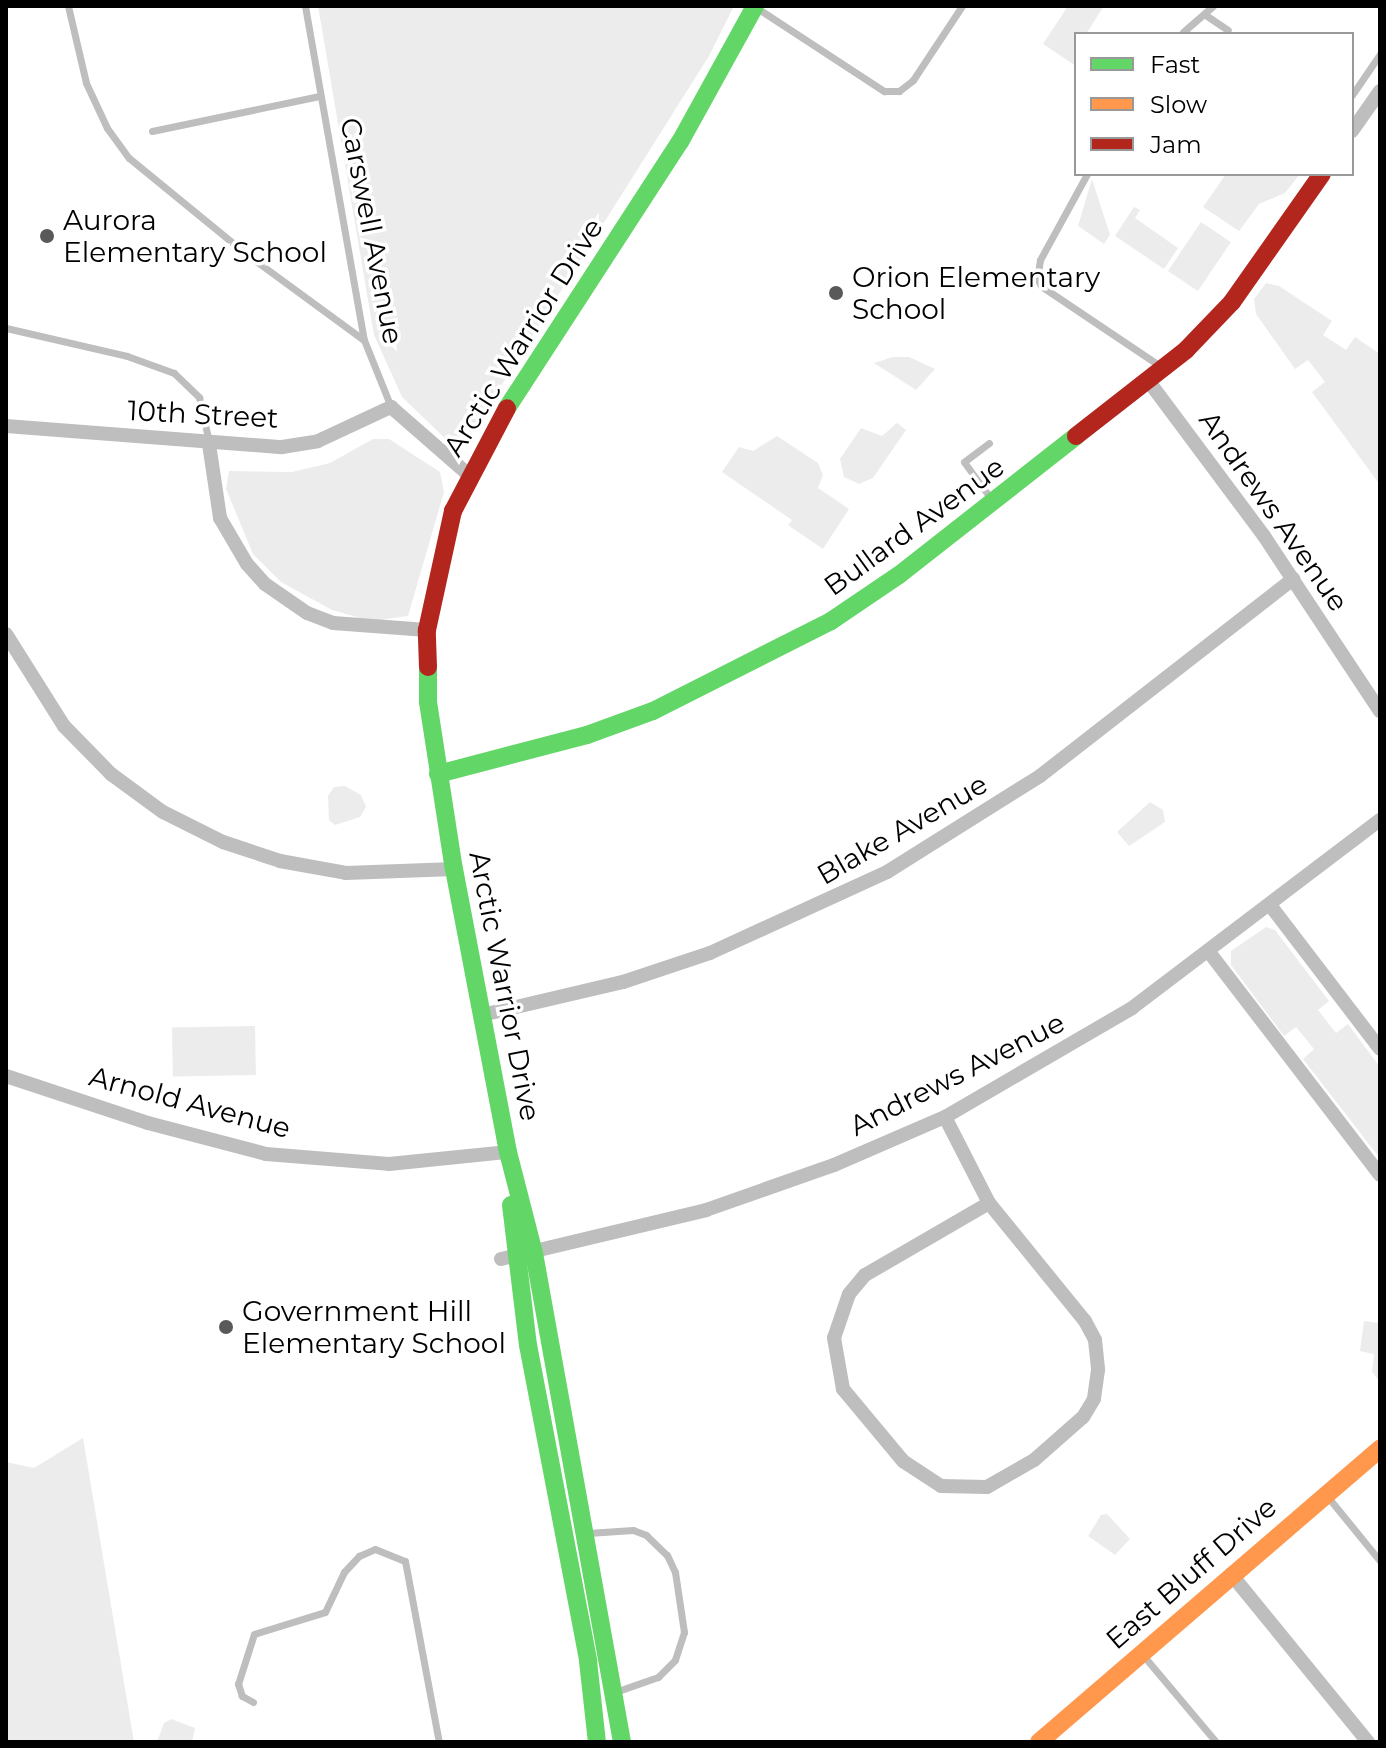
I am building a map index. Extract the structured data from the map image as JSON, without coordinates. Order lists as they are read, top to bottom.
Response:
{
  "streets": {
    "main road": ["Arctic Warrior Drive", "Bullard Avenue", "East Bluff Drive"],
    "street": [
      "Carswell Avenue",
      "10th Street",
      "Andrews Avenue",
      "Blake Avenue",
      "Arnold Avenue"
    ]
  },
  "crossings": [
    ["Carswell Avenue", "Arctic Warrior Drive"],
    ["Carswell Avenue", "10th Street"],
    ["Arctic Warrior Drive", "Andrews Avenue"],
    ["Arctic Warrior Drive", "Bullard Avenue"],
    ["Arctic Warrior Drive", "Blake Avenue"],
    ["Arctic Warrior Drive", "Arnold Avenue"],
    ["Andrews Avenue", "Bullard Avenue"],
    ["Andrews Avenue", "Blake Avenue"]
  ],
  "places": ["Aurora Elementary School", "Orion Elementary School", "Government Hill Elementary School"],
  "legend": ["Fast", "Slow", "Jam"]
}
